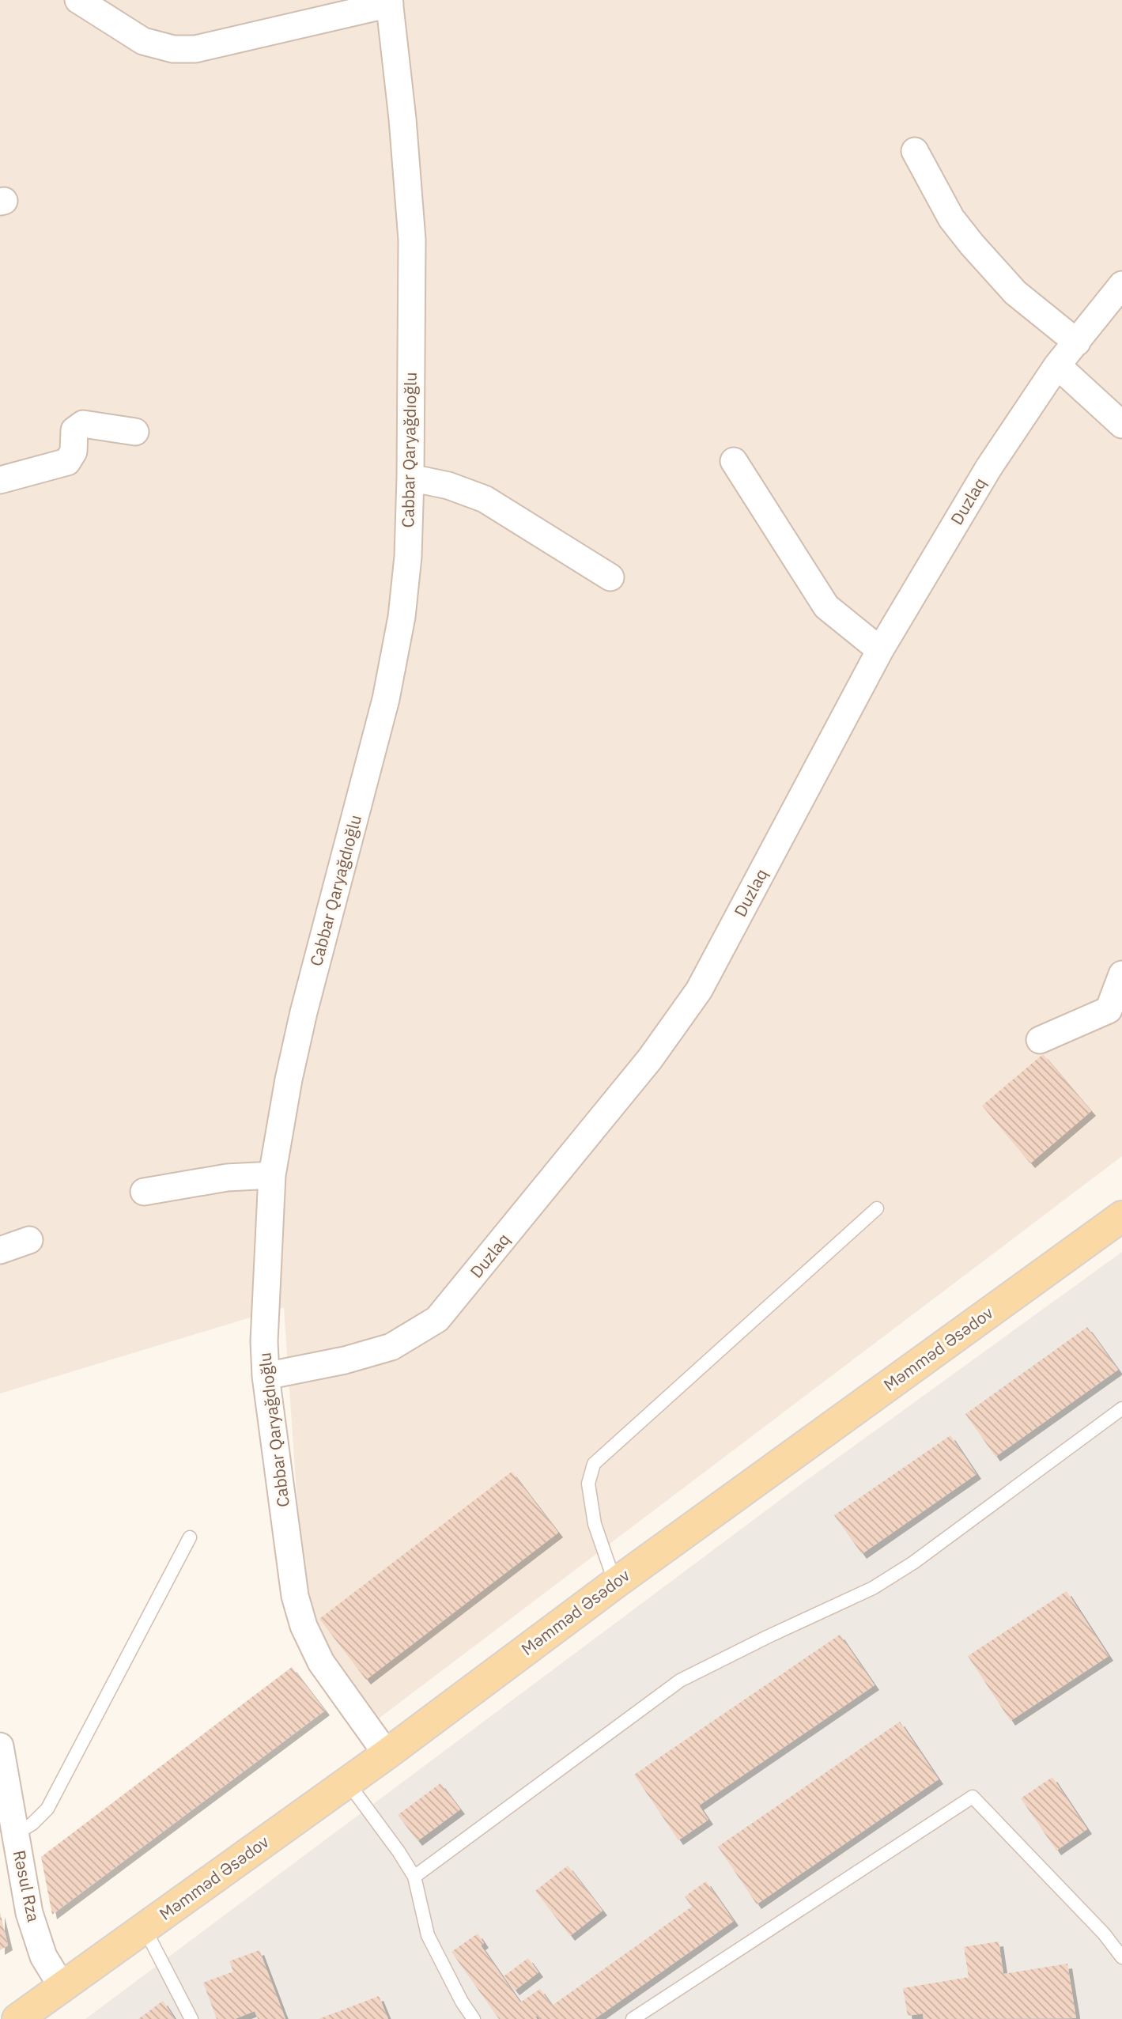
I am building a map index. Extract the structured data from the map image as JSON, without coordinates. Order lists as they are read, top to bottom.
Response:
{
  "streets": {
    "main road": ["Məmməd Əsədov"],
    "street": ["Cabbar Qaryağdıoğlu", "Duzlaq", "Rəsul Rza"]
  },
  "crossings": [
    ["Cabbar Qaryağdıoğlu", "Duzlaq"],
    ["Cabbar Qaryağdıoğlu", "Məmməd Əsədov"],
    ["Məmməd Əsədov", "Rəsul Rza"]
  ]
}
